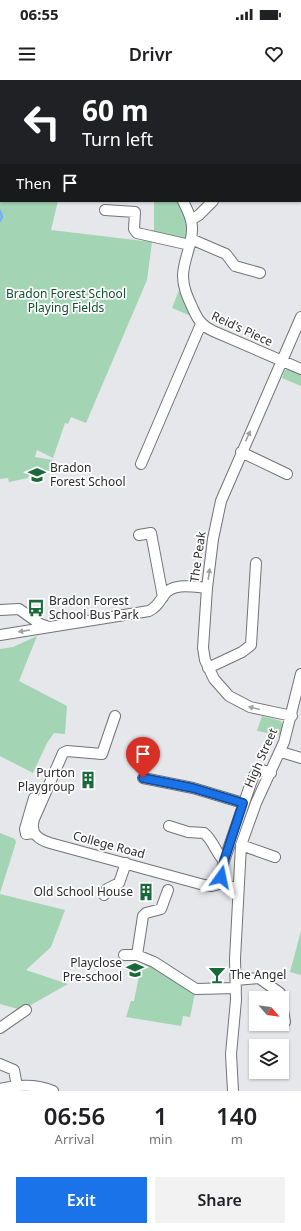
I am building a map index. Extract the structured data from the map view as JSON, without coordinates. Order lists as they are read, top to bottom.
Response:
{
  "streets": {
    "street": [
      "Reid's Piece",
      "The Peak",
      "High Street",
      "College Road"
    ]
  },
  "crossings": [
    ["Reid's Piece", "The Peak"],
    ["The Peak", "High Street"],
    ["High Street", "College Road"]
  ],
  "parks": ["Bradon Forest School Playing Fields"],
  "places": {
    "school or university": ["Bradon Forest School", "Playclose Pre-school"],
    "bus stop": ["Bradon Forest School Bus Park"],
    "building": ["Purton Playgroup", "Old School House"],
    "bar": ["The Angel"]
  },
  "north": "bottom right",
  "page": {
    "status": "06:55",
    "header": "Drivr",
    "turn": ["60 m", "Turn left"],
    "then": "Then",
    "eta": [
      "06:56",
      "Arrival",
      "1",
      "min",
      "140",
      "m"
    ],
    "buttons": ["Exit", "Share"]
  }
}
